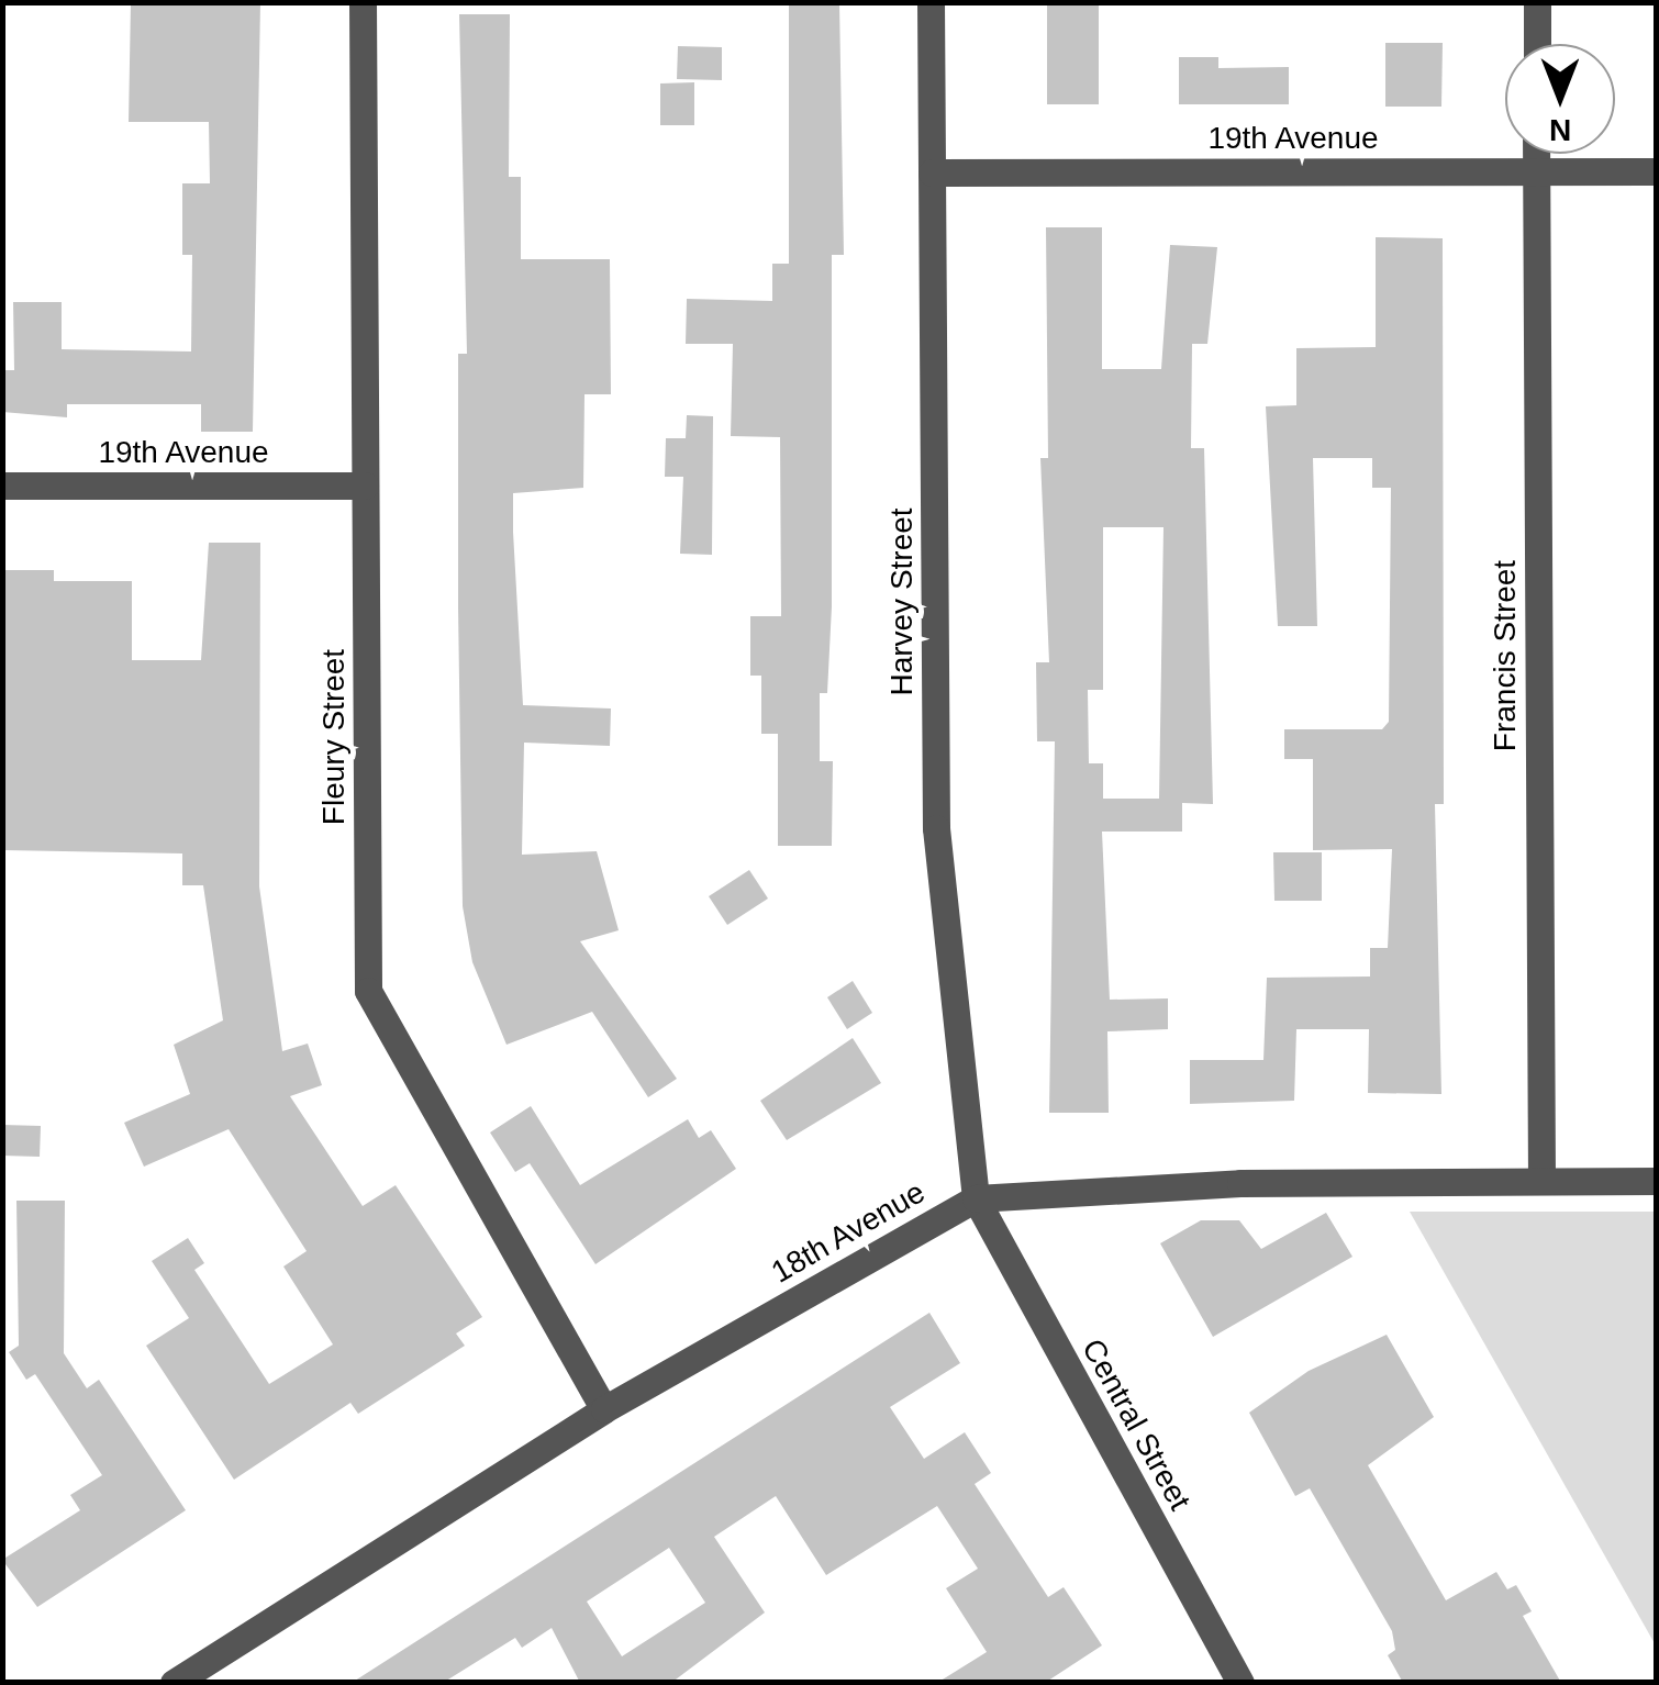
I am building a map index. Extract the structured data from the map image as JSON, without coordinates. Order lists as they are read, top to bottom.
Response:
{
  "streets": {
    "street": [
      "19th Avenue",
      "Harvey Street",
      "Francis Street",
      "Fleury Street",
      "18th Avenue",
      "Central Street"
    ]
  },
  "crossings": [
    ["19th Avenue", "Harvey Street"],
    ["19th Avenue", "Francis Street"],
    ["19th Avenue", "Fleury Street"],
    ["Harvey Street", "18th Avenue"],
    ["Harvey Street", "Central Street"],
    ["Francis Street", "18th Avenue"],
    ["Fleury Street", "18th Avenue"],
    ["18th Avenue", "Central Street"]
  ],
  "north": "bottom"
}
